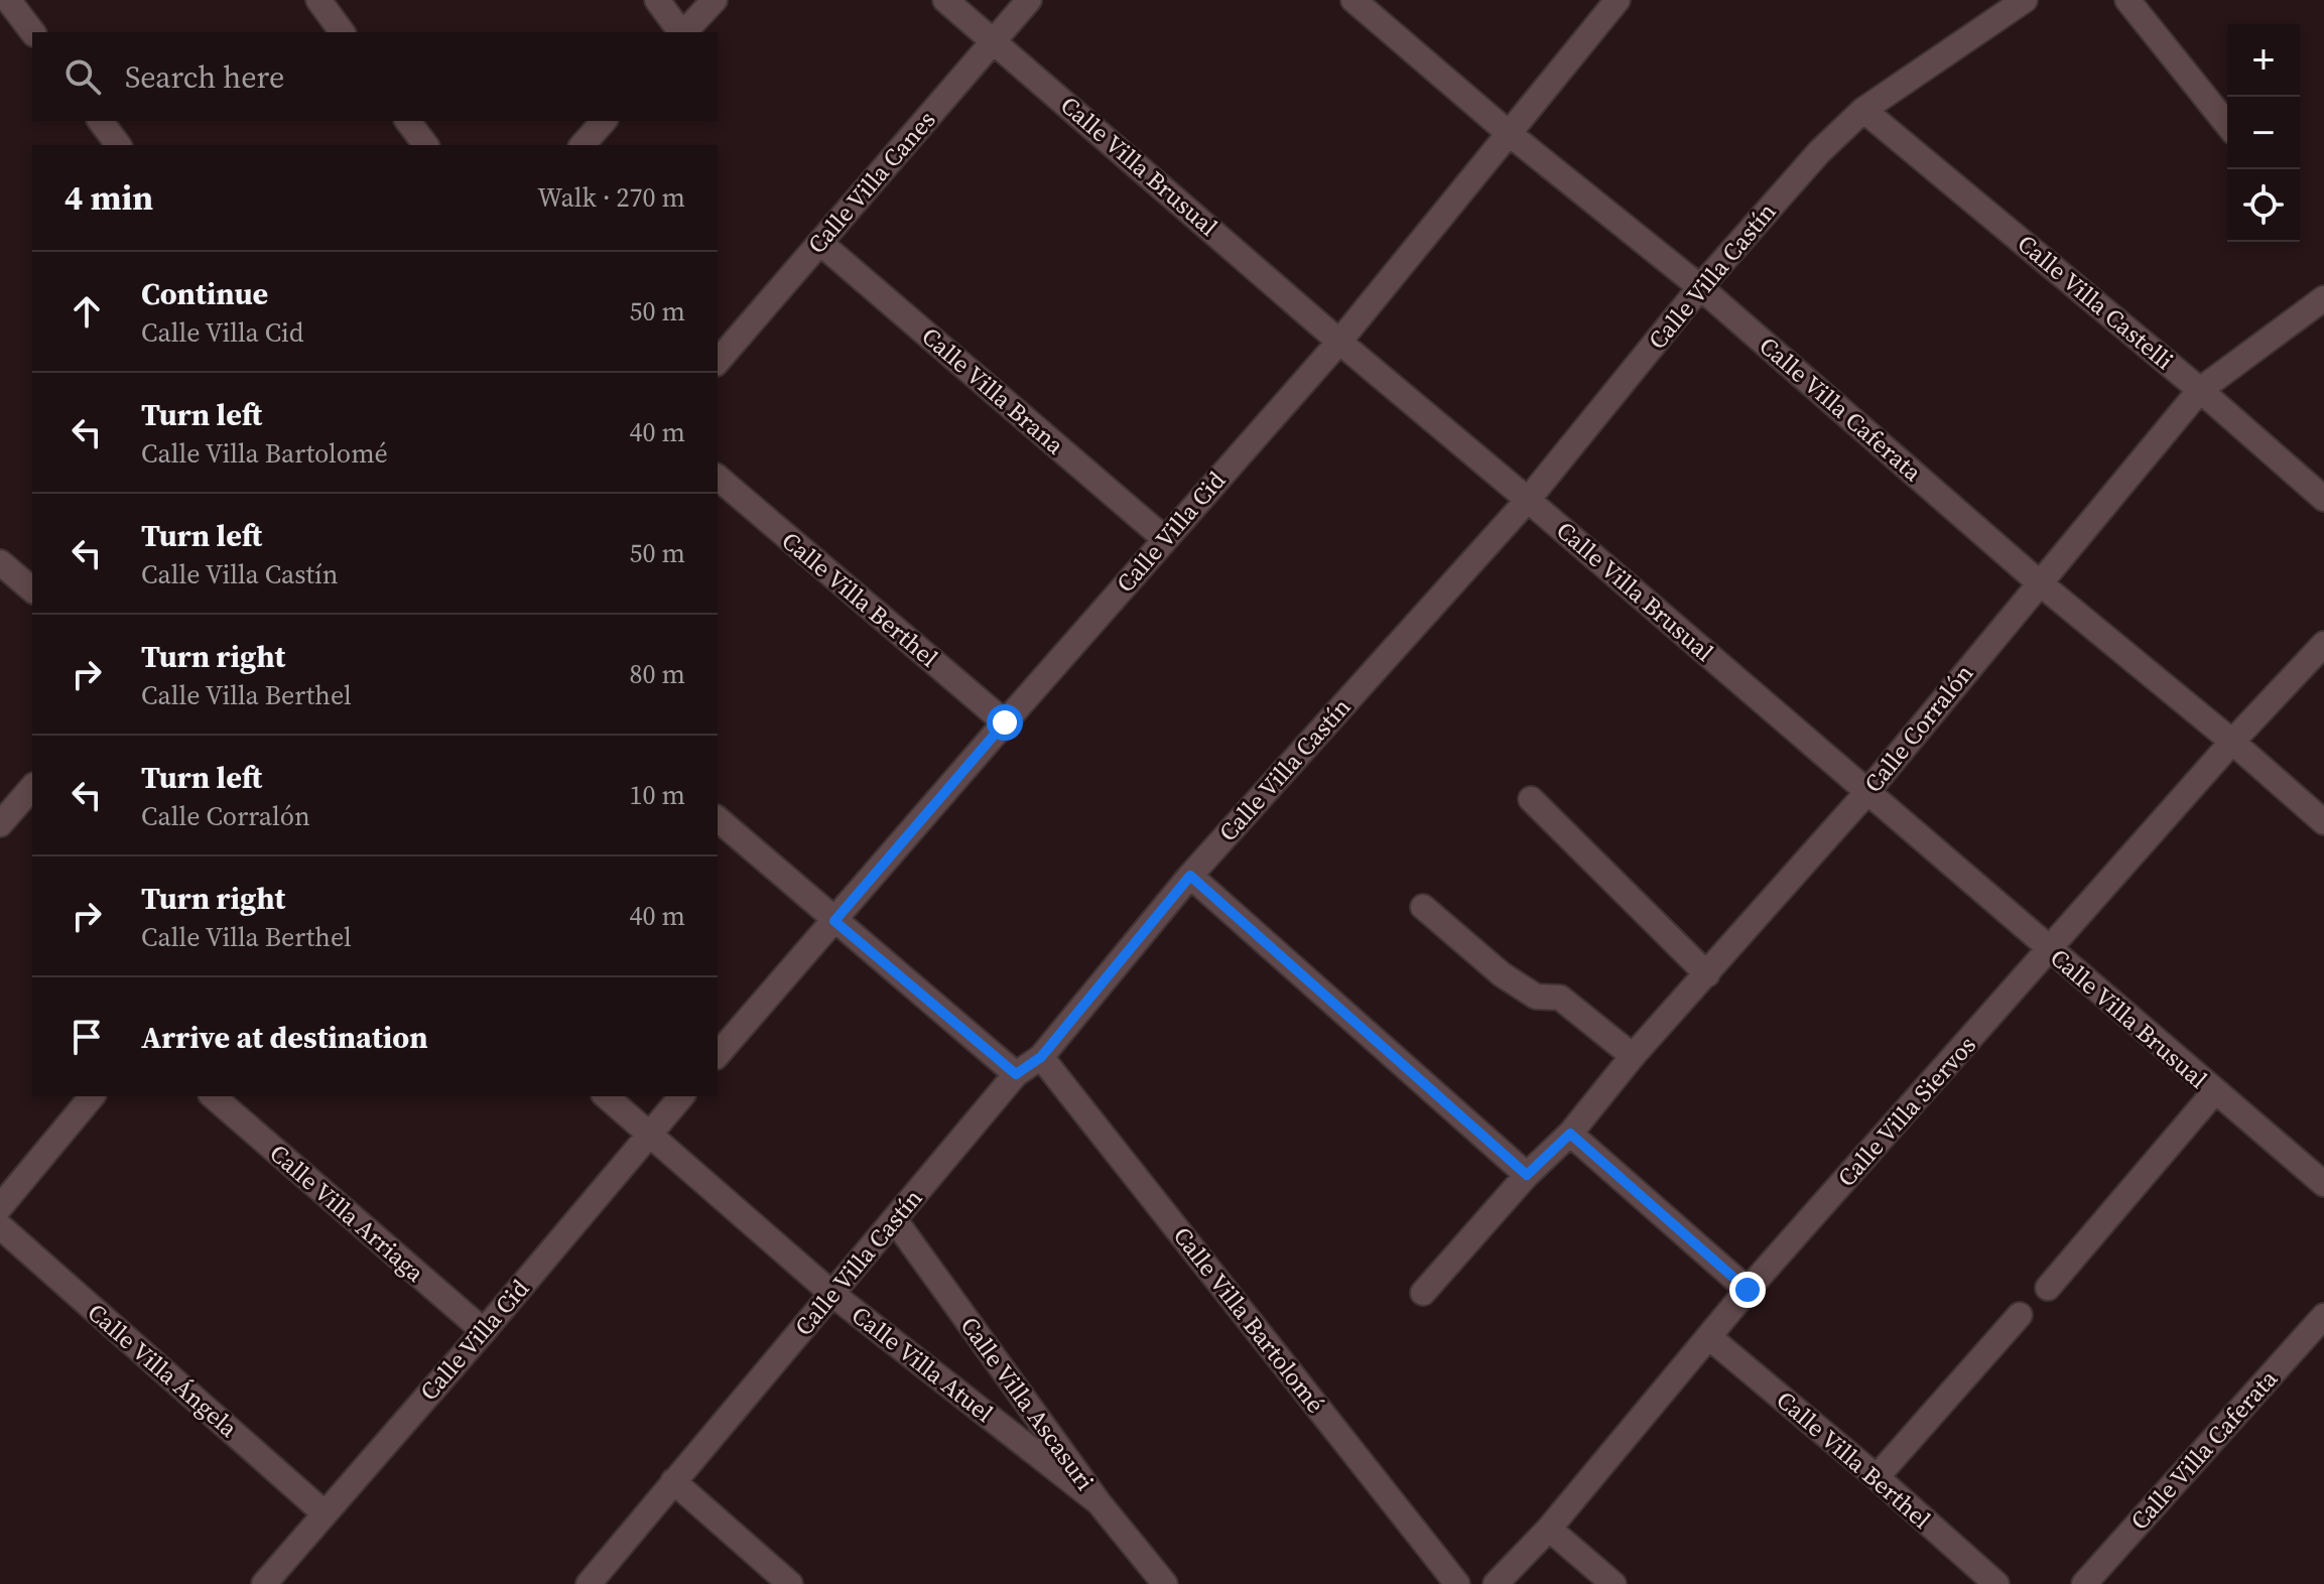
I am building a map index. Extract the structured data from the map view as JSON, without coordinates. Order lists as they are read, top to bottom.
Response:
{
  "streets": {
    "street": [
      "Calle Villa Brusual",
      "Calle Villa Canes",
      "Calle Villa Castín",
      "Calle Villa Castelli",
      "Calle Villa Brana",
      "Calle Villa Caferata",
      "Calle Villa Cid",
      "Calle Villa Berthel",
      "Calle Corralón",
      "Calle Villa Siervos",
      "Calle Villa Arriaga",
      "Calle Villa Bartolomé",
      "Calle Villa Atuel",
      "Calle Villa Ángela",
      "Calle Villa Ascasuri"
    ]
  },
  "crossings": [
    ["Calle Villa Brusual", "Calle Villa Canes"],
    ["Calle Villa Brusual", "Calle Villa Castín"],
    ["Calle Villa Brusual", "Calle Villa Cid"],
    ["Calle Villa Brusual", "Calle Corralón"],
    ["Calle Villa Brusual", "Calle Villa Siervos"],
    ["Calle Villa Canes", "Calle Villa Brana"],
    ["Calle Villa Castín", "Calle Villa Castelli"],
    ["Calle Villa Castín", "Calle Villa Caferata"],
    ["Calle Villa Castín", "Calle Villa Bartolomé"],
    ["Calle Villa Castín", "Calle Villa Atuel"],
    ["Calle Villa Castín", "Calle Villa Ascasuri"],
    ["Calle Villa Castelli", "Calle Corralón"],
    ["Calle Villa Brana", "Calle Villa Cid"],
    ["Calle Villa Caferata", "Calle Villa Cid"],
    ["Calle Villa Caferata", "Calle Corralón"],
    ["Calle Villa Caferata", "Calle Villa Siervos"],
    ["Calle Villa Cid", "Calle Villa Berthel"],
    ["Calle Villa Cid", "Calle Villa Arriaga"],
    ["Calle Villa Cid", "Calle Villa Atuel"],
    ["Calle Villa Cid", "Calle Villa Ángela"],
    ["Calle Villa Berthel", "Calle Villa Siervos"],
    ["Calle Villa Atuel", "Calle Villa Ascasuri"]
  ],
  "page": {
    "map_buttons": ["+", "−"],
    "search": "Search here",
    "heading": ["4 min", "Walk · 270 m"],
    "list": [
      ["Continue", "Calle Villa Cid", "50 m"],
      ["Turn left", "Calle Villa Bartolomé", "40 m"],
      ["Turn left", "Calle Villa Castín", "50 m"],
      ["Turn right", "Calle Villa Berthel", "80 m"],
      ["Turn left", "Calle Corralón", "10 m"],
      ["Turn right", "Calle Villa Berthel", "40 m"],
      "Arrive at destination"
    ]
  }
}
